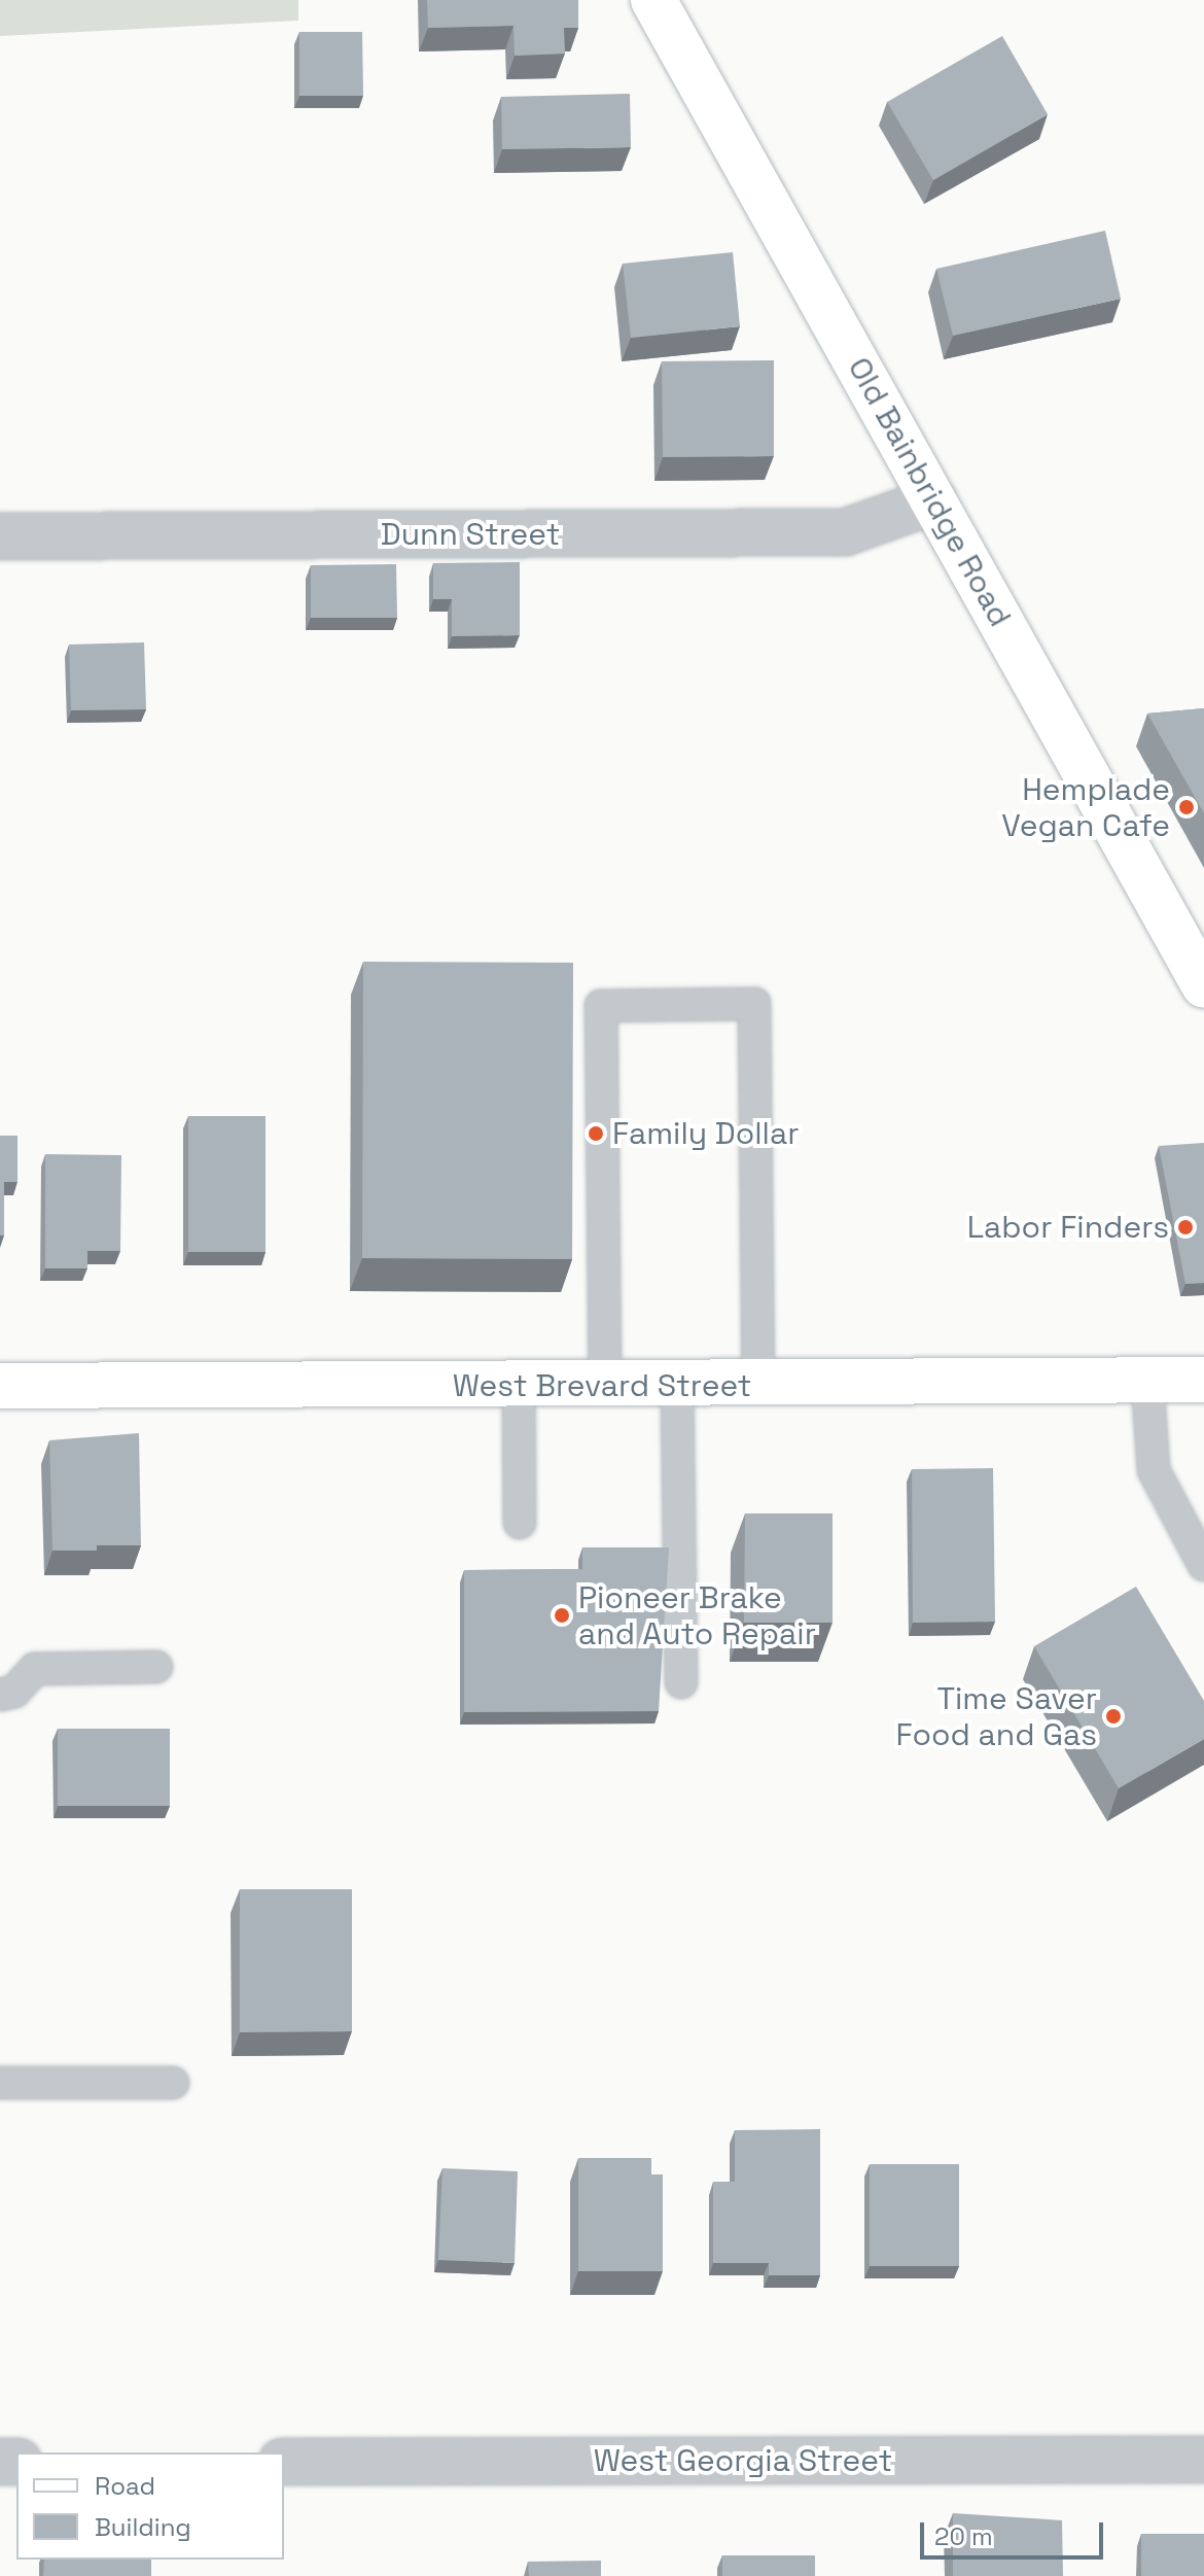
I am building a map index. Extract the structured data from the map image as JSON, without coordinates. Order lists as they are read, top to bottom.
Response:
{
  "streets": {
    "street": [
      "Old Bainbridge Road",
      "Dunn Street",
      "West Brevard Street",
      "West Georgia Street"
    ]
  },
  "crossings": [
    ["Old Bainbridge Road", "Dunn Street"]
  ],
  "places": [
    "Hemplade Vegan Cafe",
    "Family Dollar",
    "Labor Finders",
    "Pioneer Brake and Auto Repair",
    "Time Saver Food and Gas"
  ],
  "legend": ["Road", "Building"],
  "scale_bar": "20 m"
}
